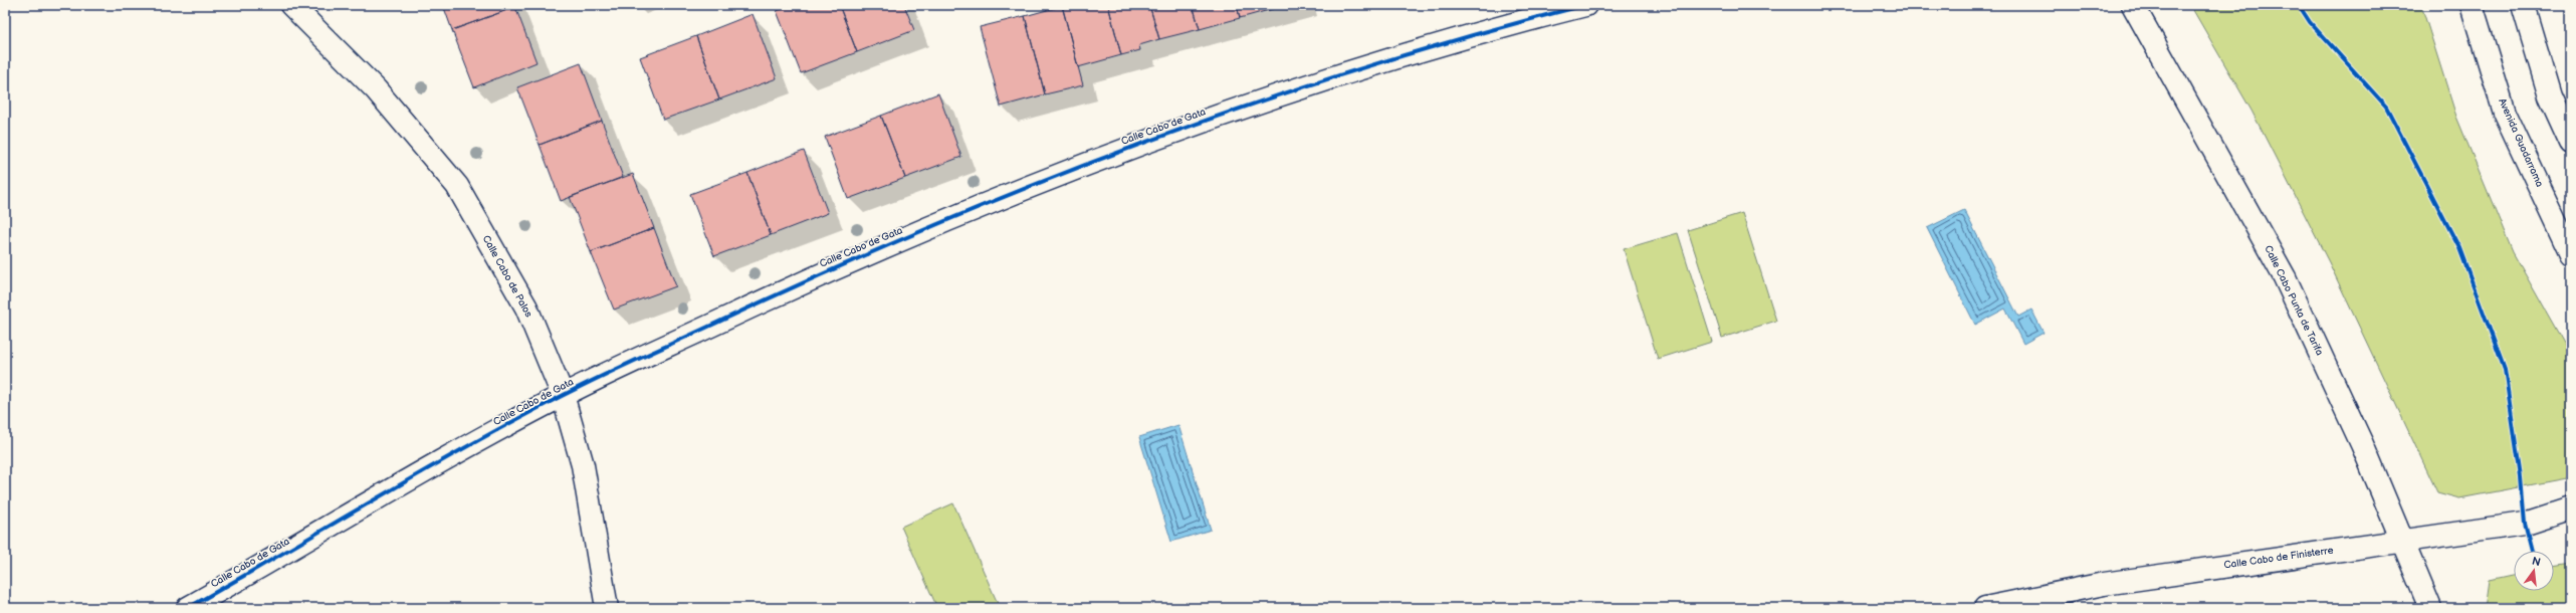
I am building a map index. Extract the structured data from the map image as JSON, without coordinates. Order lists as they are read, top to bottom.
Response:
{
  "streets": {
    "street": [
      "Calle Cabo de Gata",
      "Avenida Guadarrama",
      "Calle Cabo de Palos",
      "Calle Cabo Punta de Tarifa",
      "Calle Cabo de Finisterre"
    ]
  },
  "crossings": [
    ["Calle Cabo de Gata", "Calle Cabo de Palos"],
    ["Calle Cabo Punta de Tarifa", "Calle Cabo de Finisterre"]
  ],
  "north": "top"
}
